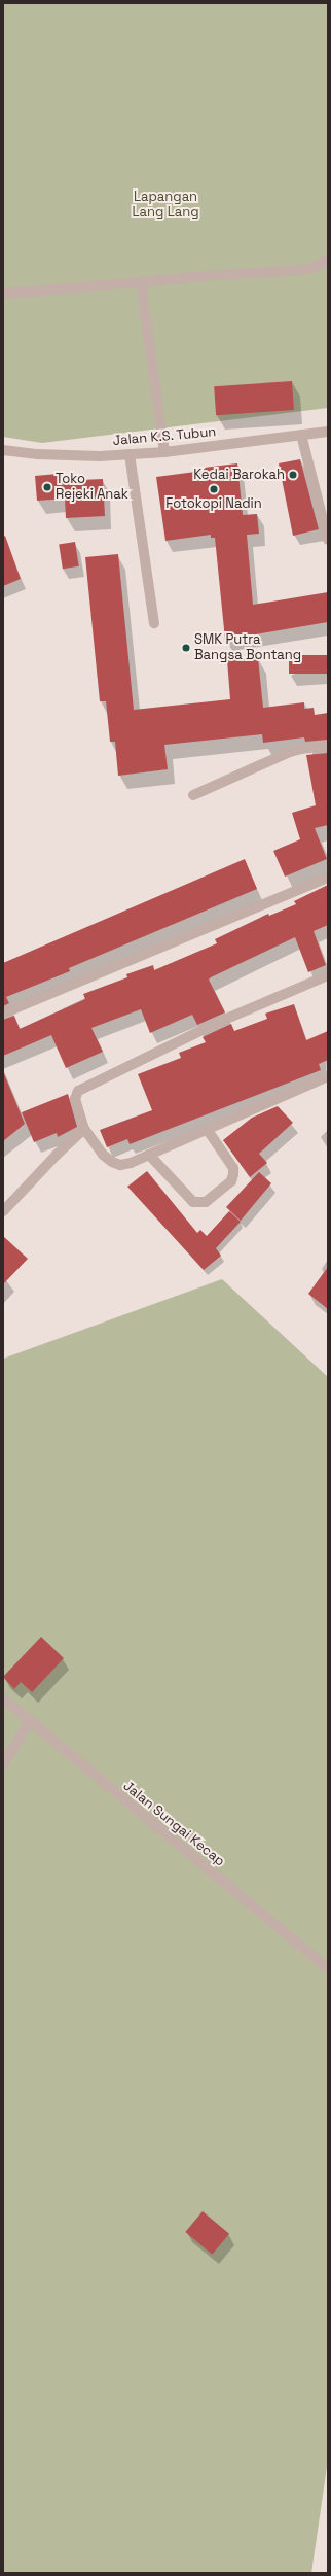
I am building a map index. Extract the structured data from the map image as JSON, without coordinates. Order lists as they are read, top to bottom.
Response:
{
  "streets": {
    "street": ["Jalan K.S. Tubun", "Jalan Sungai Kecap"]
  },
  "parks": ["Lapangan Lang Lang"],
  "places": [
    "Kedai Barokah",
    "Toko Rejeki Anak",
    "Fotokopi Nadin",
    "SMK Putra Bangsa Bontang"
  ]
}
